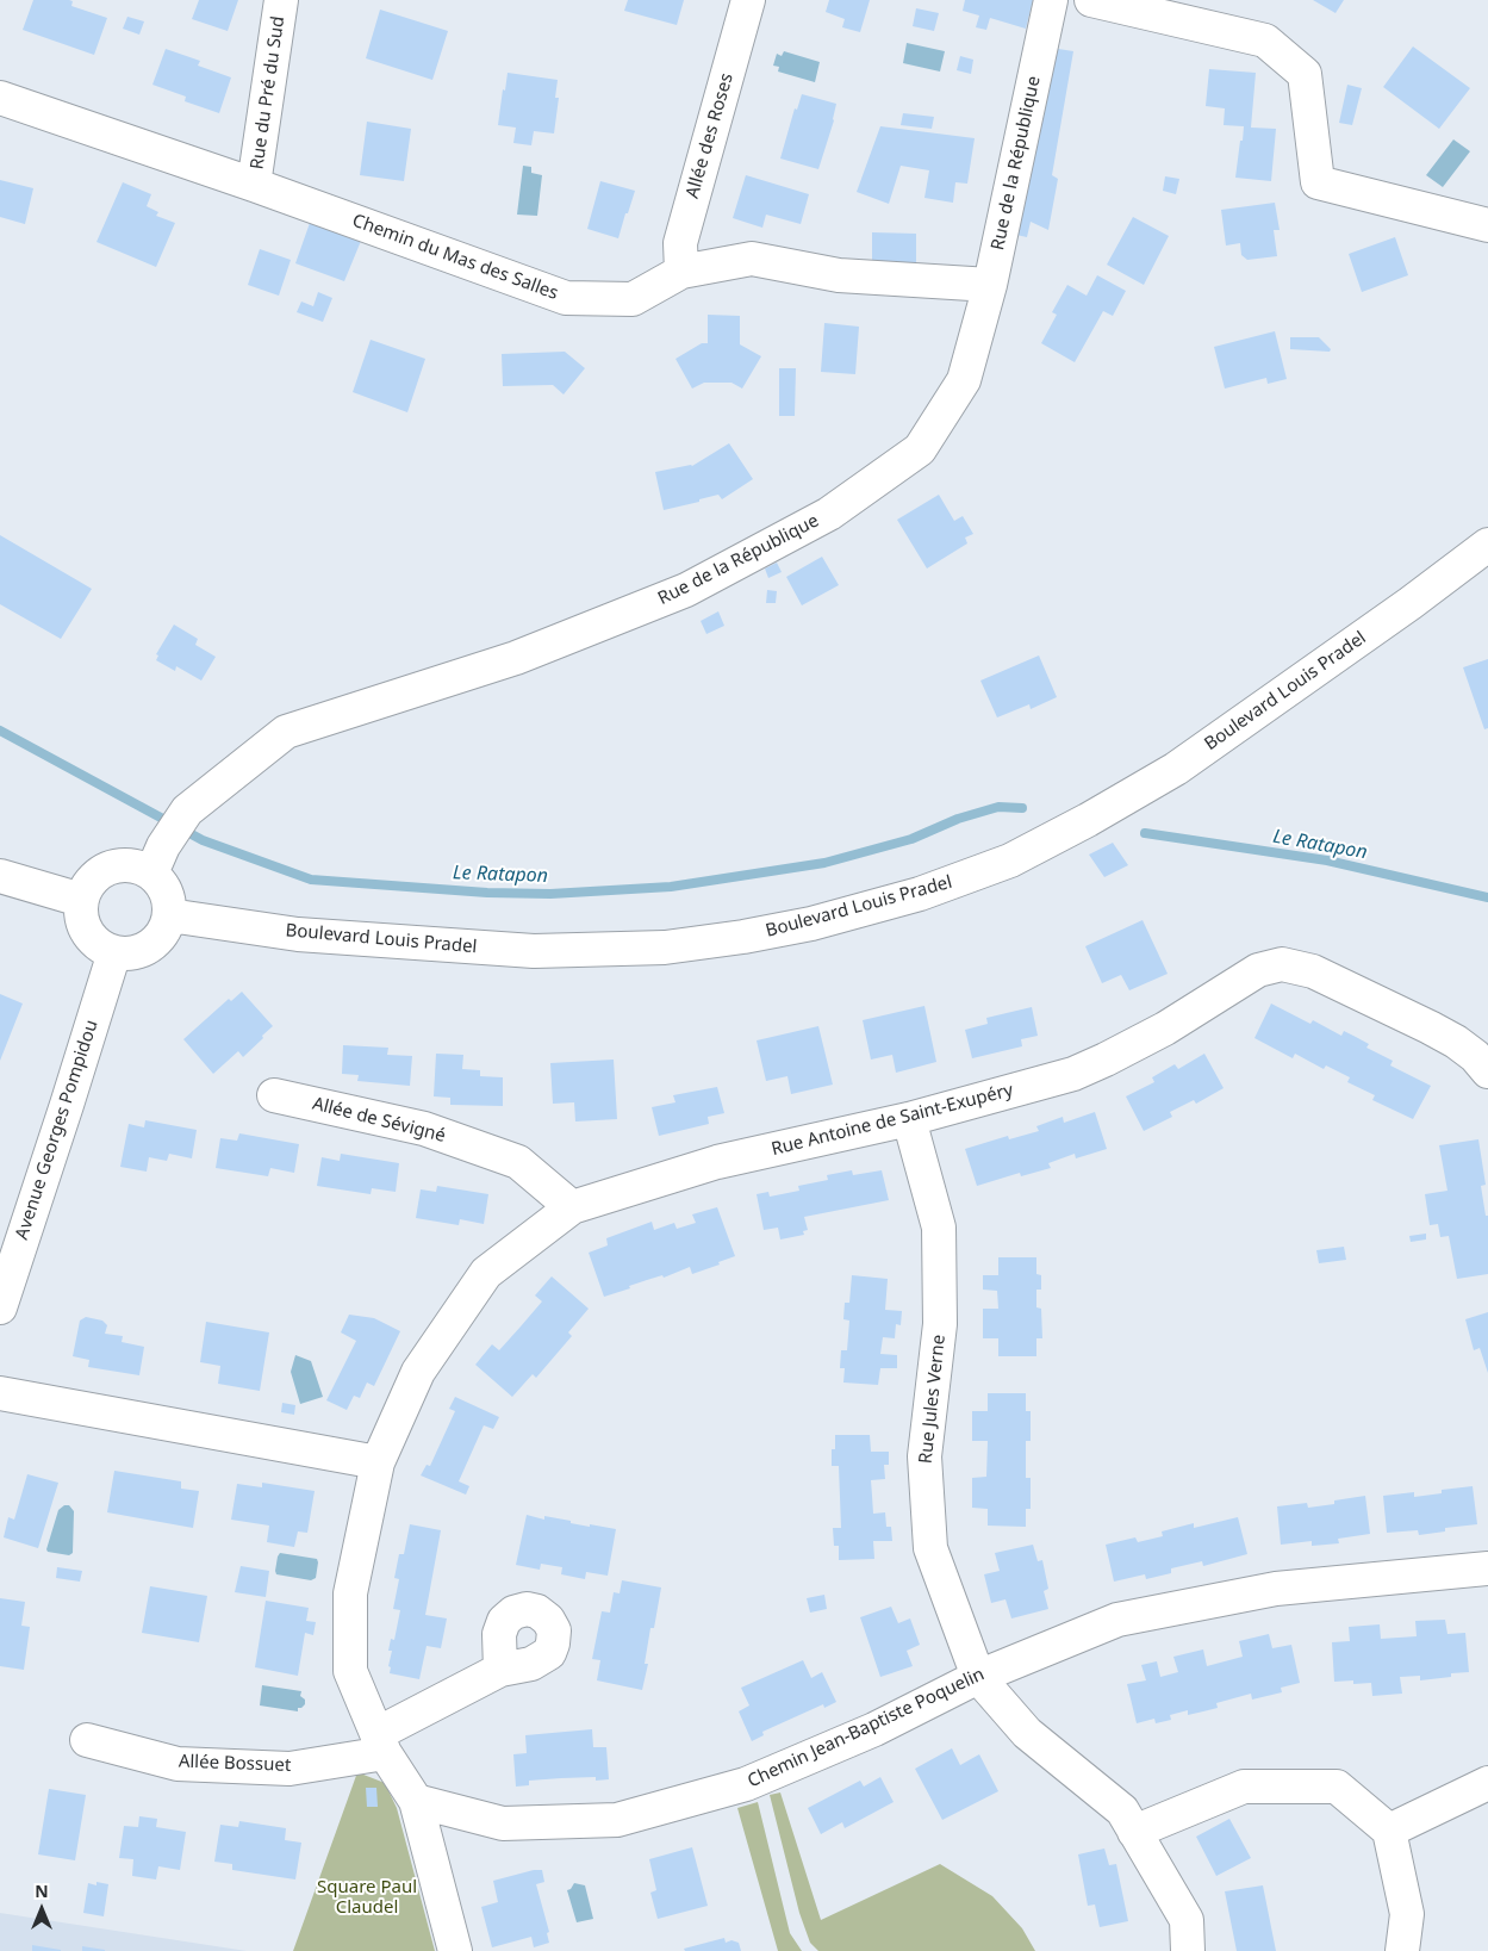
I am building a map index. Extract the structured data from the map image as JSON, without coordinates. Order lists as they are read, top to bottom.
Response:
{
  "streets": {
    "street": [
      "Rue du Pré du Sud",
      "Allée des Roses",
      "Rue de la République",
      "Chemin du Mas des Salles",
      "Boulevard Louis Pradel",
      "Allée de Sévigné",
      "Rue Antoine de Saint-Exupéry",
      "Avenue Georges Pompidou",
      "Rue Jules Verne",
      "Chemin Jean-Baptiste Poquelin",
      "Allée Bossuet"
    ]
  },
  "crossings": [
    ["Rue du Pré du Sud", "Chemin du Mas des Salles"],
    ["Allée des Roses", "Chemin du Mas des Salles"],
    ["Rue de la République", "Chemin du Mas des Salles"],
    ["Rue de la République", "Boulevard Louis Pradel"],
    ["Rue de la République", "Avenue Georges Pompidou"],
    ["Boulevard Louis Pradel", "Avenue Georges Pompidou"],
    ["Allée de Sévigné", "Rue Antoine de Saint-Exupéry"],
    ["Rue Antoine de Saint-Exupéry", "Rue Jules Verne"],
    ["Rue Jules Verne", "Chemin Jean-Baptiste Poquelin"]
  ],
  "water": ["Le Ratapon"],
  "parks": ["Square Paul Claudel"],
  "north": "top"
}
